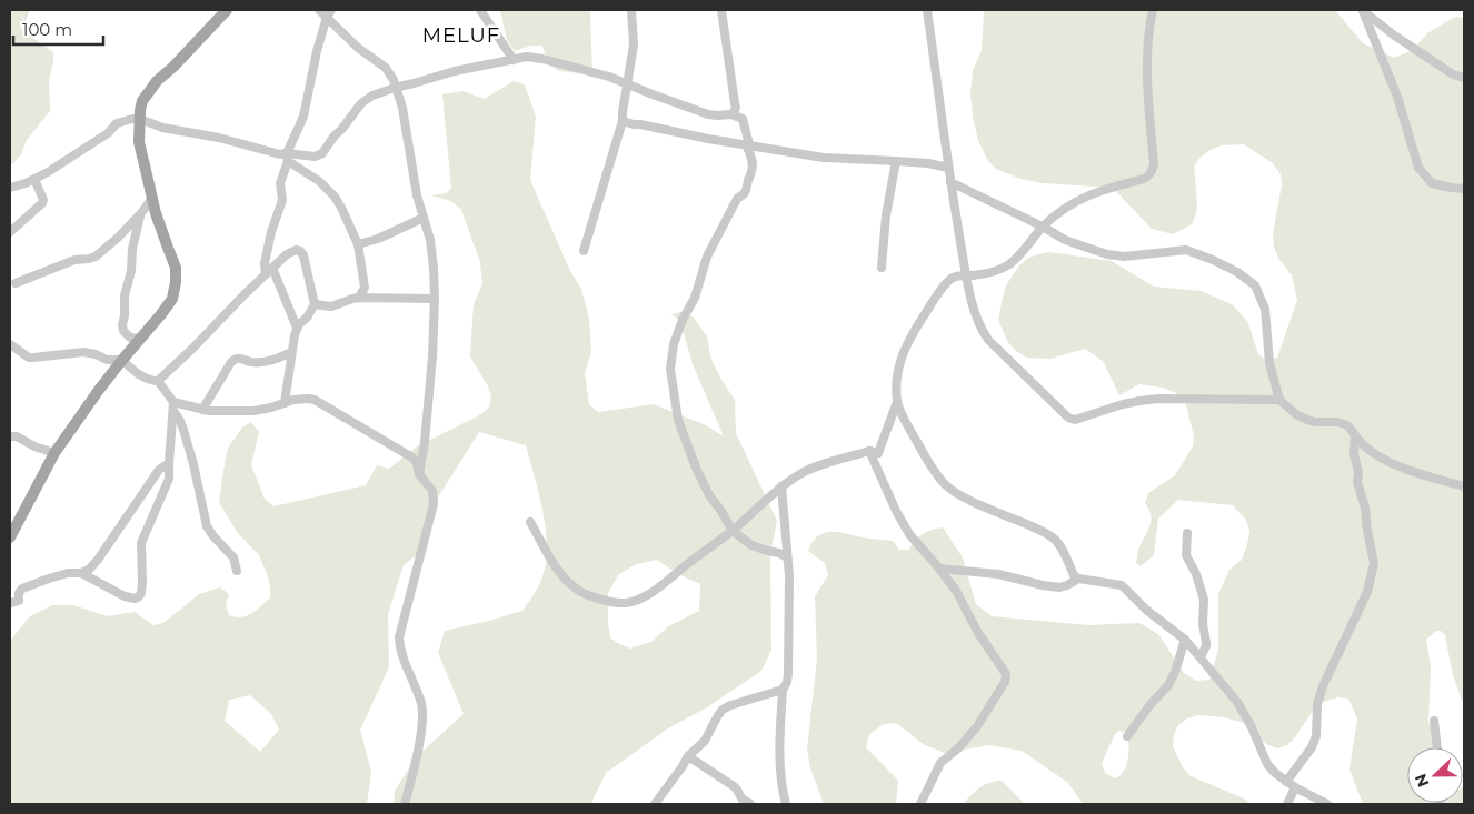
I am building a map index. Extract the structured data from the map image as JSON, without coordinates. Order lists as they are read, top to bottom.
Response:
{
  "districts": ["MELUF"],
  "scale_bar": "100 m",
  "north": "left"
}
